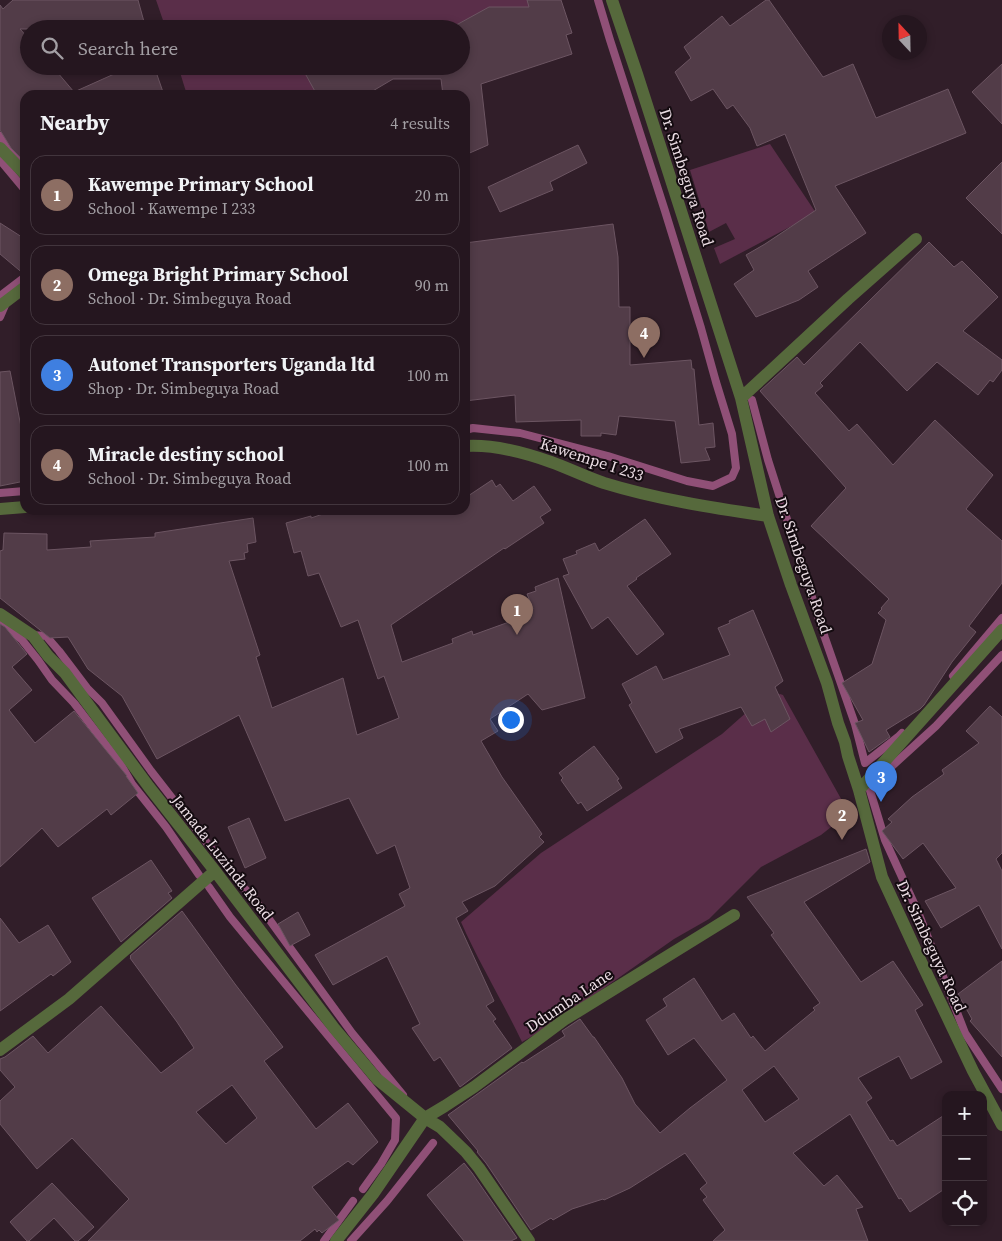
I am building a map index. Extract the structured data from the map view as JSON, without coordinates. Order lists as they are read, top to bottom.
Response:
{
  "streets": {
    "street": [
      "Dr. Simbeguya Road",
      "Kawempe I 233",
      "Jamada Luzinda Road",
      "Ddumba Lane"
    ]
  },
  "crossings": [
    ["Dr. Simbeguya Road", "Kawempe I 233"],
    ["Jamada Luzinda Road", "Ddumba Lane"]
  ],
  "north": "top",
  "page": {
    "search": "Search here",
    "heading": ["Nearby", "4 results"],
    "list": [
      {
        "mark": "1",
        "name": "Kawempe Primary School",
        "note": "School · Kawempe I 233",
        "value": "20 m"
      },
      {
        "mark": "2",
        "name": "Omega Bright Primary School",
        "note": "School · Dr. Simbeguya Road",
        "value": "90 m"
      },
      {
        "mark": "3",
        "name": "Autonet Transporters Uganda ltd",
        "note": "Shop · Dr. Simbeguya Road",
        "value": "100 m"
      },
      {
        "mark": "4",
        "name": "Miracle destiny school",
        "note": "School · Dr. Simbeguya Road",
        "value": "100 m"
      }
    ],
    "pins": [
      "4",
      "1",
      "3",
      "2"
    ],
    "map_buttons": ["+", "−"]
  }
}
